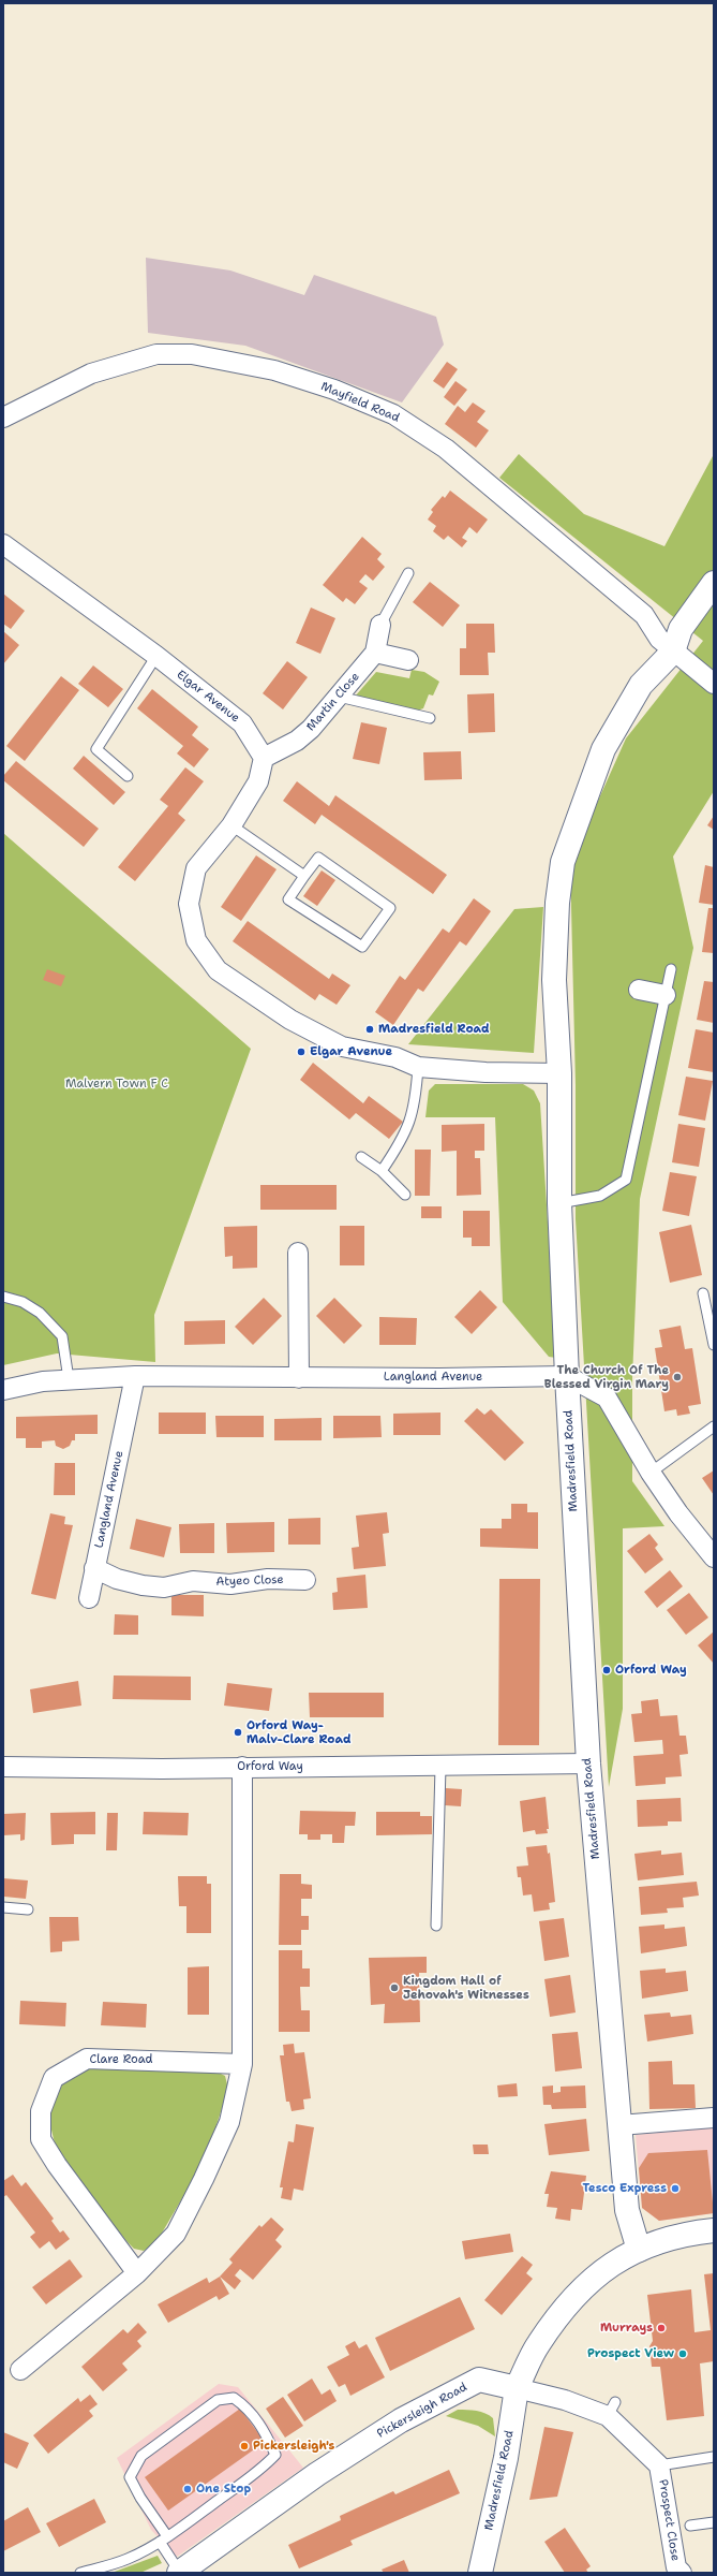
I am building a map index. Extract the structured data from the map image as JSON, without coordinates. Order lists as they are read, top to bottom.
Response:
{
  "streets": {
    "street": [
      "Mayfield Road",
      "Elgar Avenue",
      "Martin Close",
      "Langland Avenue",
      "Madresfield Road",
      "Atyeo Close",
      "Orford Way",
      "Clare Road",
      "Pickersleigh Road",
      "Prospect Close"
    ]
  },
  "crossings": [
    ["Mayfield Road", "Madresfield Road"],
    ["Elgar Avenue", "Martin Close"],
    ["Langland Avenue", "Madresfield Road"],
    ["Langland Avenue", "Atyeo Close"],
    ["Madresfield Road", "Orford Way"],
    ["Madresfield Road", "Pickersleigh Road"]
  ],
  "parks": ["Malvern Town F C"],
  "places": [
    "Madresfield Road",
    "Elgar Avenue",
    "The Church Of The Blessed Virgin Mary",
    "Orford Way",
    "Orford Way- Malv-Clare Road",
    "Kingdom Hall of Jehovah's Witnesses",
    "Tesco Express",
    "Murrays",
    "Prospect View",
    "Pickersleigh's",
    "One Stop"
  ]
}
